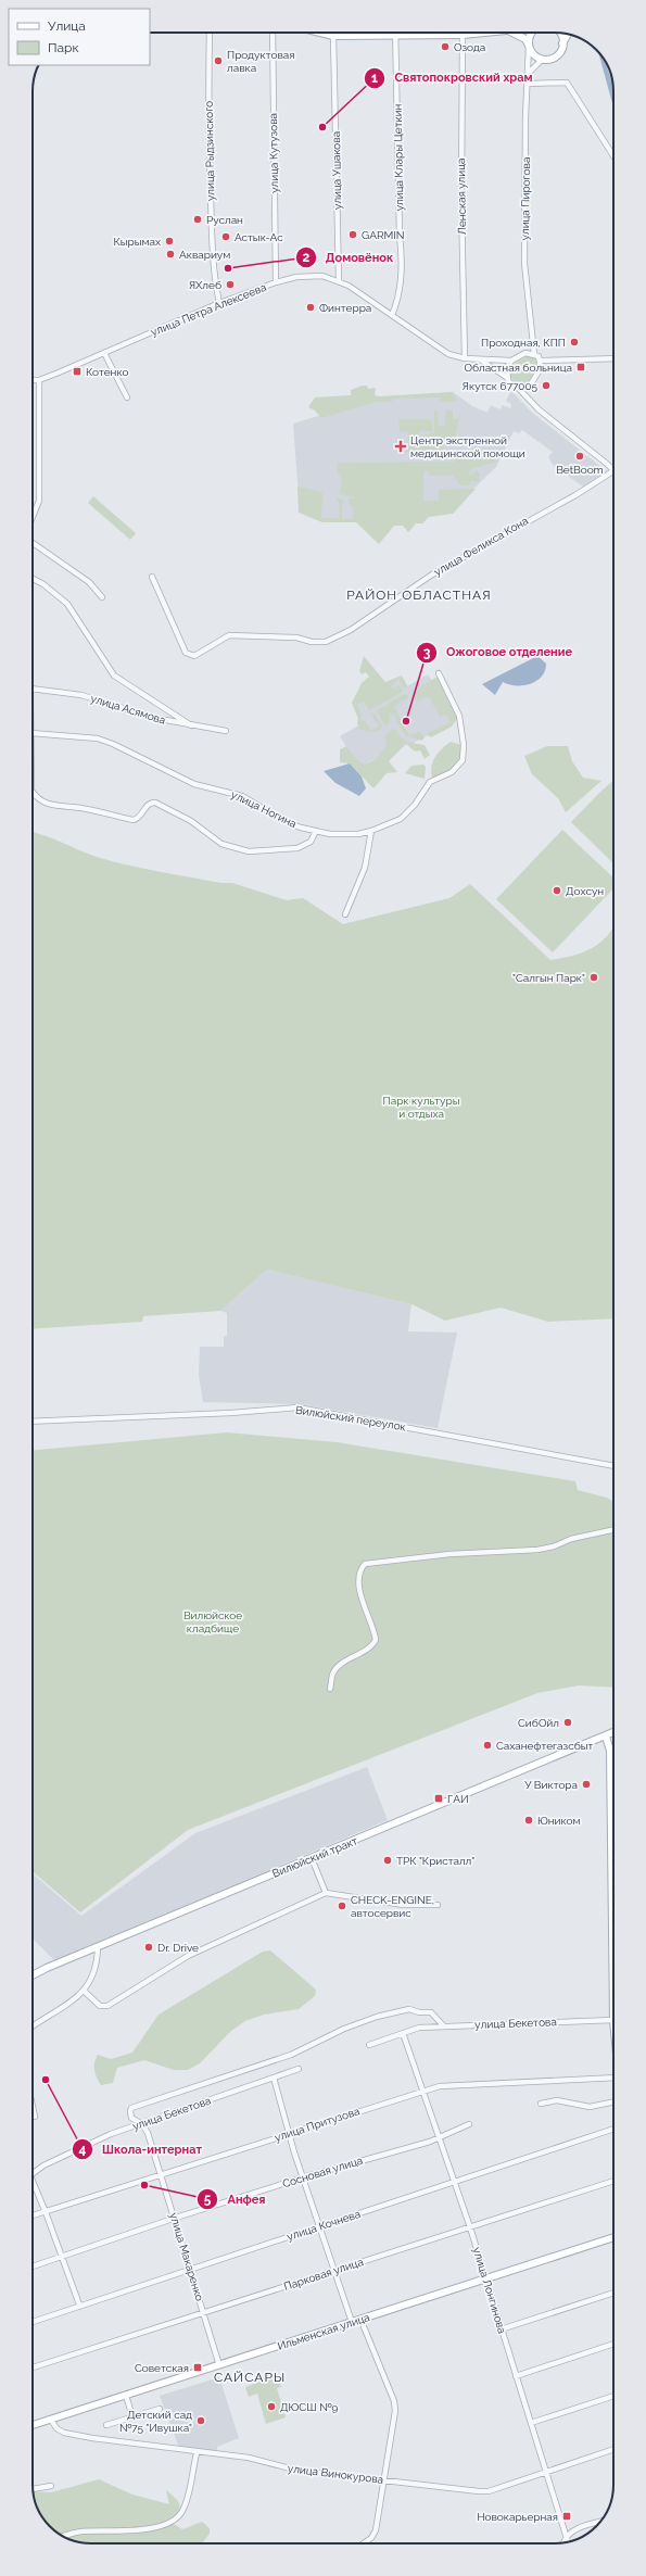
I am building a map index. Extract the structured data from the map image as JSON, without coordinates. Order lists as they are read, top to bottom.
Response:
{
  "streets": {
    "main road": ["Вилюйский тракт", "Ильменская улица"],
    "street": [
      "улица Рыдзинского",
      "улица Кутузова",
      "улица Клары Цеткин",
      "улица Ушакова",
      "Ленская улица",
      "улица Пирогова",
      "улица Петра Алексеева",
      "улица Феликса Кона",
      "улица Асямова",
      "улица Ногина",
      "Вилюйский переулок",
      "улица Бекетова",
      "улица Притузова",
      "Сосновая улица",
      "улица Кочнева",
      "улица Макаренко",
      "Парковая улица",
      "улица Лонгинова",
      "улица Винокурова"
    ]
  },
  "crossings": [
    ["улица Рыдзинского", "улица Петра Алексеева"],
    ["улица Кутузова", "улица Петра Алексеева"],
    ["улица Клары Цеткин", "улица Петра Алексеева"],
    ["улица Ушакова", "улица Петра Алексеева"],
    ["Ленская улица", "улица Петра Алексеева"],
    ["улица Пирогова", "улица Петра Алексеева"],
    ["улица Бекетова", "улица Макаренко"],
    ["улица Бекетова", "улица Лонгинова"],
    ["улица Притузова", "улица Макаренко"],
    ["улица Притузова", "улица Лонгинова"],
    ["Сосновая улица", "улица Макаренко"],
    ["Сосновая улица", "улица Лонгинова"],
    ["улица Кочнева", "улица Макаренко"],
    ["улица Кочнева", "улица Лонгинова"],
    ["улица Макаренко", "Парковая улица"],
    ["улица Макаренко", "Ильменская улица"],
    ["Парковая улица", "улица Лонгинова"],
    ["улица Лонгинова", "Ильменская улица"],
    ["улица Лонгинова", "улица Винокурова"],
    ["Ильменская улица", "улица Винокурова"]
  ],
  "districts": ["РАЙОН ОБЛАСТНАЯ", "САЙСАРЫ"],
  "parks": ["Парк культуры и отдыха", "Вилюйское кладбище"],
  "places": {
    "other": [
      "Озода",
      "Продуктовая лавка",
      "Святопокровский храм",
      "Руслан",
      "GARMIN",
      "Астык-Ас",
      "Кырымах",
      "Аквариум",
      "Домовёнок",
      "ЯХлеб",
      "Финтерра",
      "Проходная, КПП",
      "Якутск 677005",
      "BetBoom",
      "Ожоговое отделение",
      "Дохсун",
      "\"Салгын Парк\"",
      "СибОйл",
      "Саханефтегазсбыт",
      "У Виктора",
      "Юником",
      "ТРК \"Кристалл\"",
      "CHECK-ENGINE, автосервис",
      "Dr. Drive",
      "Школа-интернат",
      "Анфея",
      "ДЮСШ №9",
      "Детский сад №75 \"Ивушка\""
    ],
    "transit": [
      "Областная больница",
      "Котенко",
      "ГАИ",
      "Советская",
      "Новокарьерная"
    ],
    "health": ["Центр экстренной медицинской помощи"]
  },
  "legend": ["Улица", "Парк"]
}
